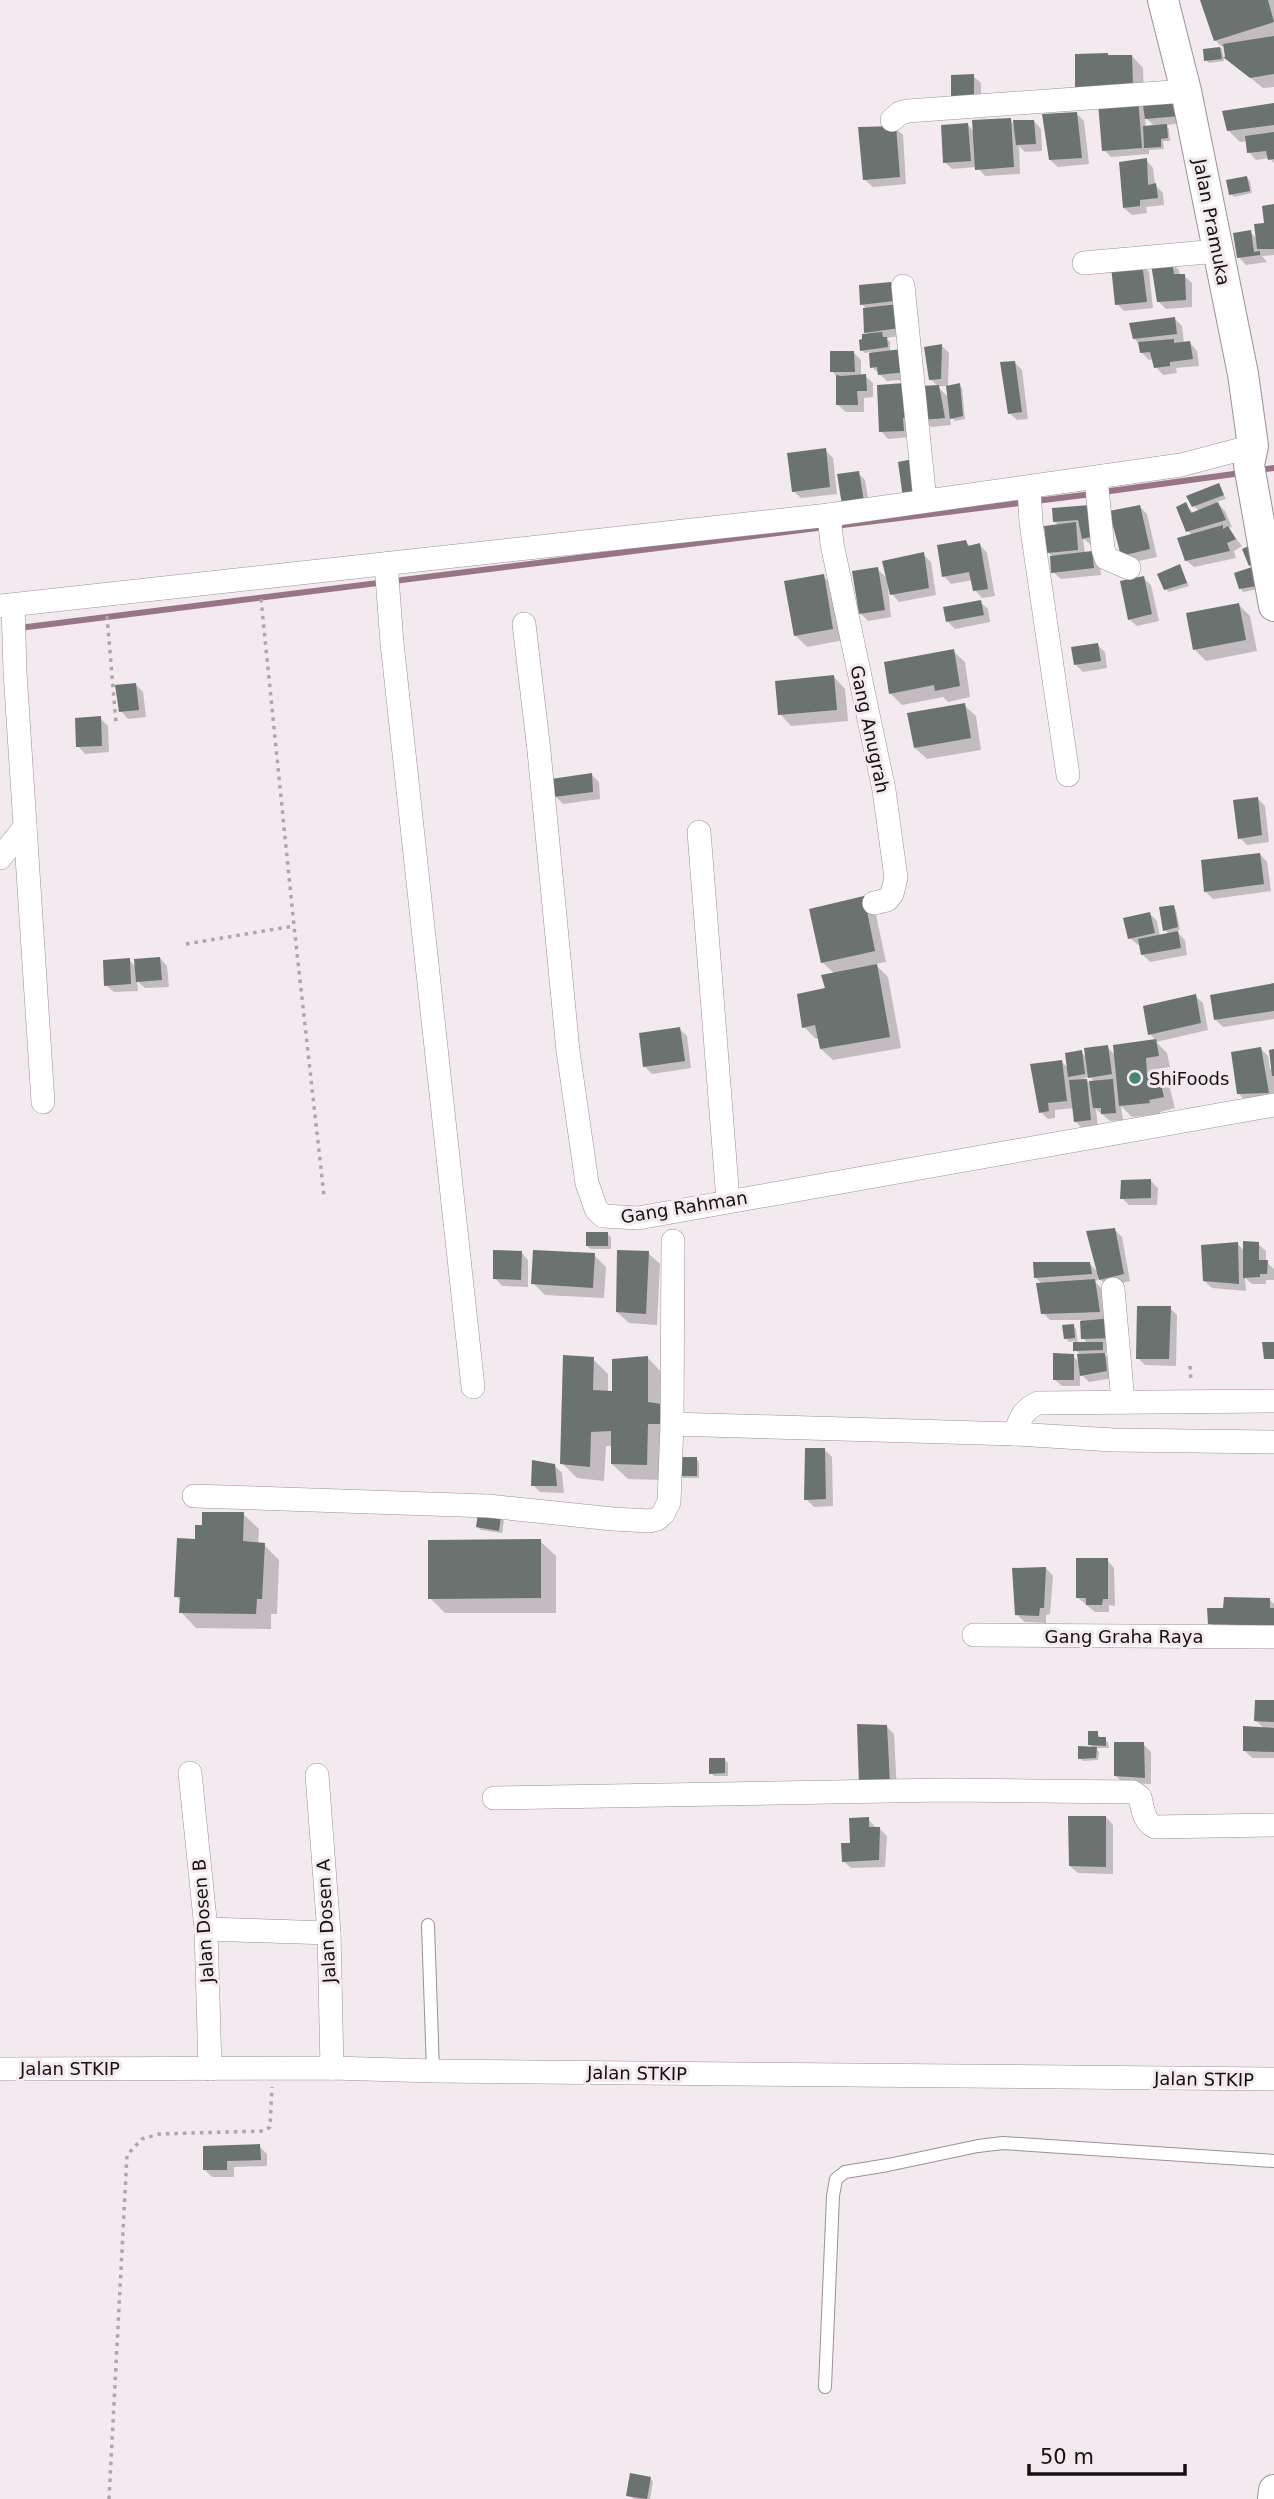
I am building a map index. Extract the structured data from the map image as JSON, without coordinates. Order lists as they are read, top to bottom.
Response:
{
  "streets": {
    "street": [
      "Jalan Pramuka",
      "Gang Anugrah",
      "Gang Rahman",
      "Gang Graha Raya",
      "Jalan Dosen B",
      "Jalan Dosen A",
      "Jalan STKIP"
    ]
  },
  "crossings": [
    ["Jalan Dosen B", "Jalan STKIP"],
    ["Jalan Dosen A", "Jalan STKIP"]
  ],
  "places": ["ShiFoods"],
  "scale_bar": "50 m"
}
